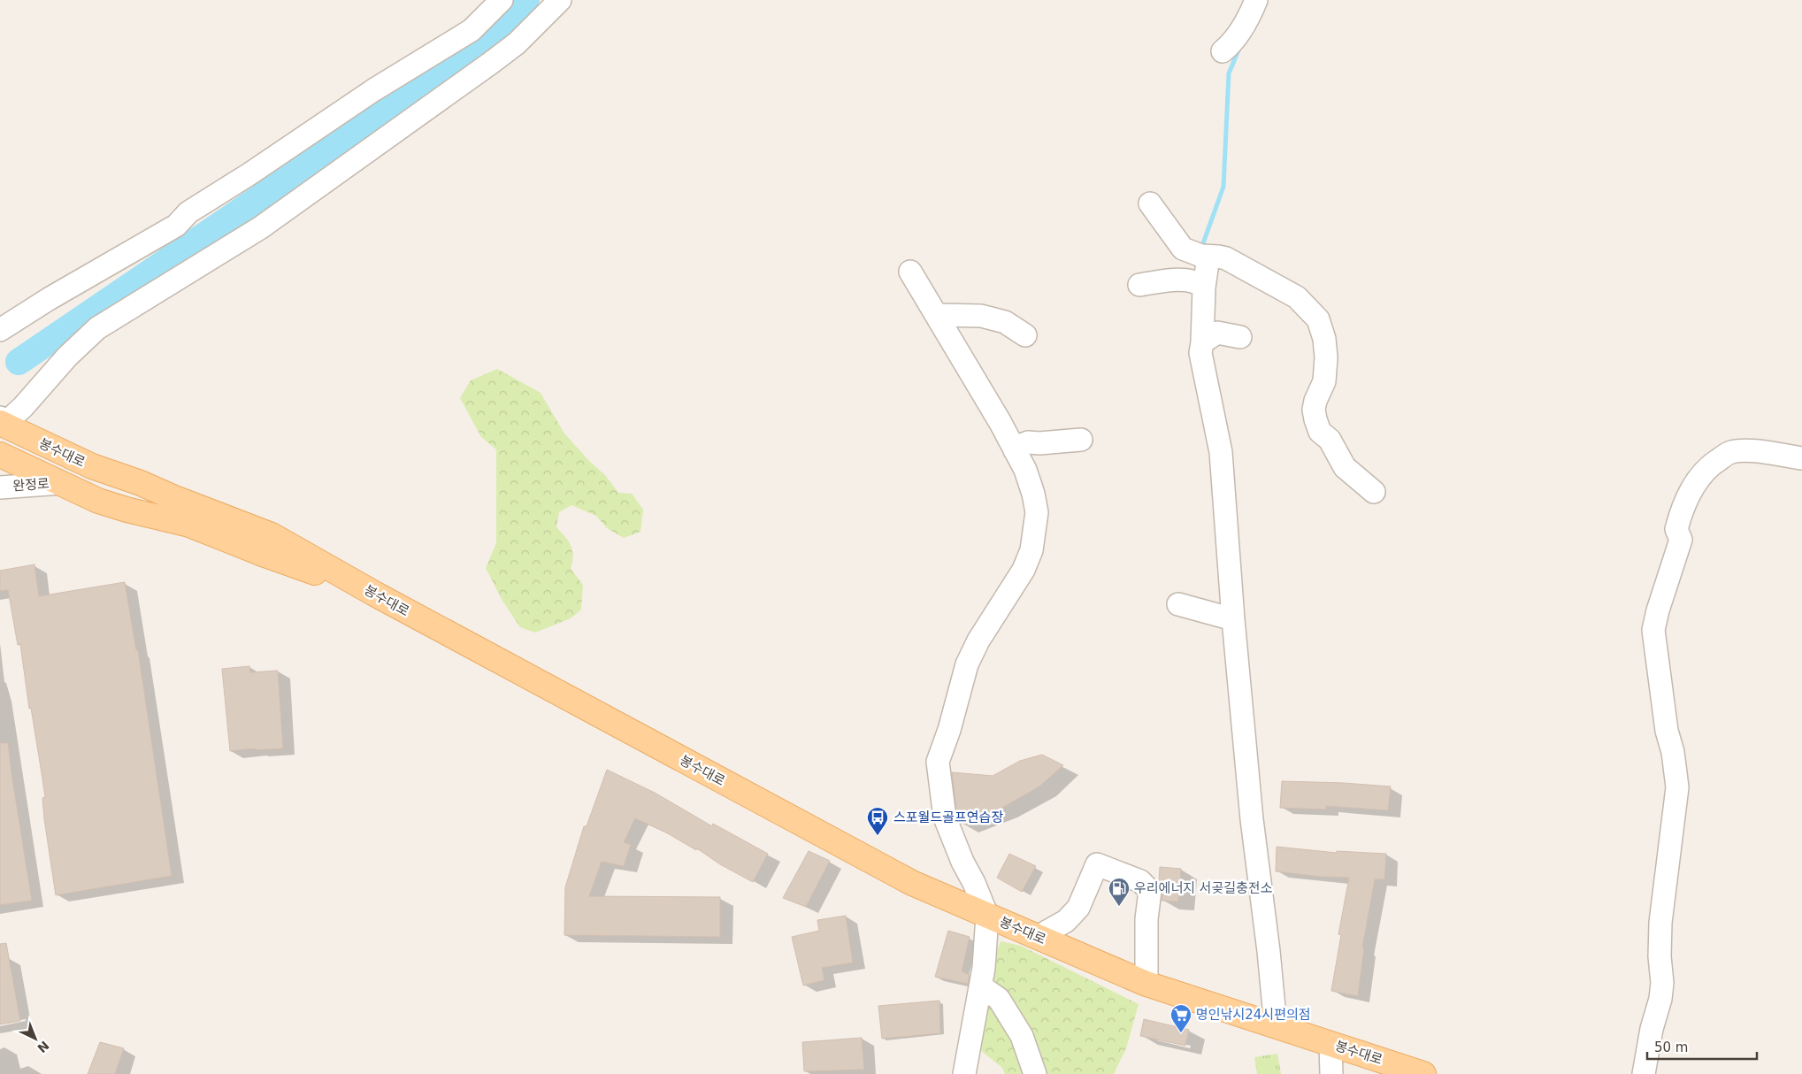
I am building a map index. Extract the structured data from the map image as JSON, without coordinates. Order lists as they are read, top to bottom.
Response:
{
  "streets": {
    "main road": ["봉수대로"],
    "street": ["완정로"]
  },
  "crossings": [
    ["봉수대로", "완정로"]
  ],
  "places": {
    "bus stop": ["스포월드골프연습장"],
    "fuel station": ["우리에너지 서곶길충전소"],
    "supermarket": ["명인낚시24시편의점"]
  },
  "scale_bar": "50 m",
  "north": "bottom right"
}
